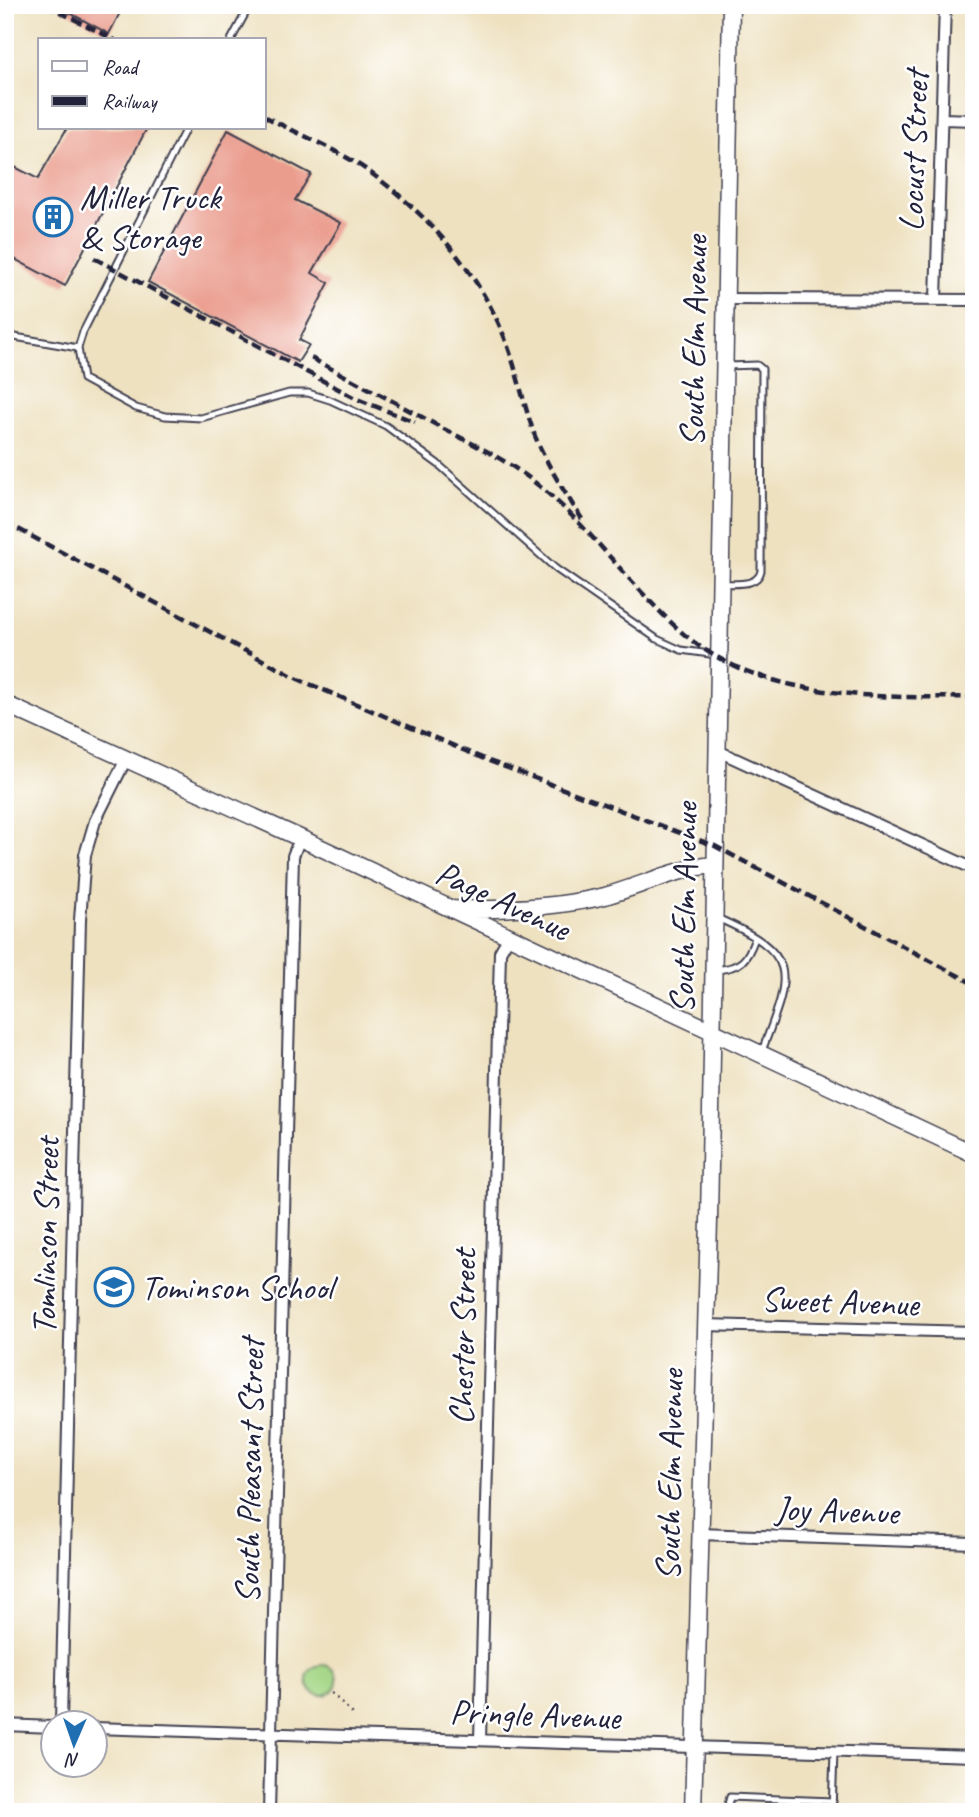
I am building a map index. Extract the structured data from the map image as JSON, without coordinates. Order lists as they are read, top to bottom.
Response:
{
  "streets": {
    "street": [
      "Locust Street",
      "South Elm Avenue",
      "Page Avenue",
      "Tomlinson Street",
      "Sweet Avenue",
      "Chester Street",
      "South Pleasant Street",
      "Joy Avenue",
      "Pringle Avenue"
    ]
  },
  "crossings": [
    ["South Elm Avenue", "Page Avenue"],
    ["South Elm Avenue", "Sweet Avenue"],
    ["South Elm Avenue", "Joy Avenue"],
    ["South Elm Avenue", "Pringle Avenue"],
    ["Page Avenue", "Tomlinson Street"],
    ["Page Avenue", "Chester Street"],
    ["Page Avenue", "South Pleasant Street"],
    ["Chester Street", "Pringle Avenue"],
    ["South Pleasant Street", "Pringle Avenue"]
  ],
  "places": {
    "building": ["Miller Truck & Storage"],
    "school or university": ["Tominson School"]
  },
  "legend": ["Road", "Railway"],
  "north": "bottom"
}
